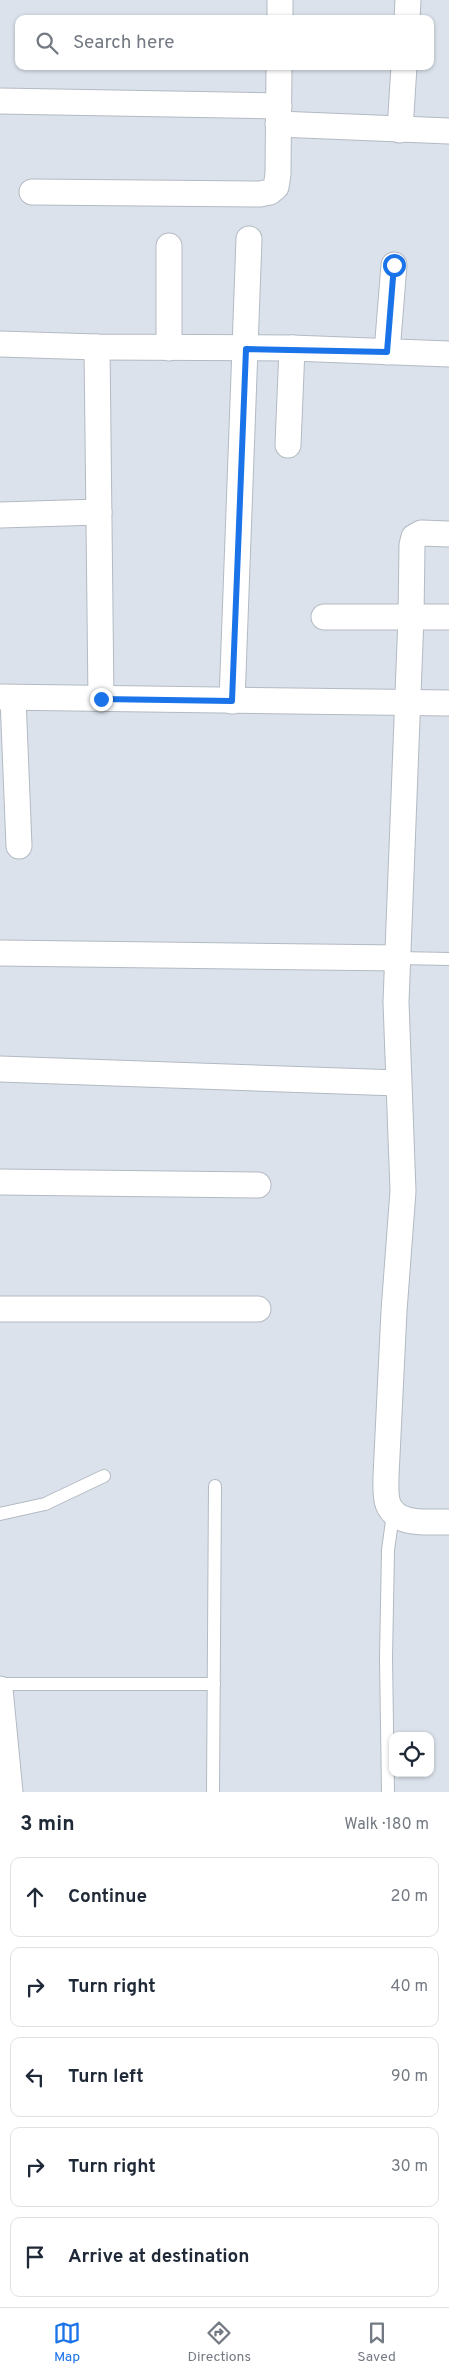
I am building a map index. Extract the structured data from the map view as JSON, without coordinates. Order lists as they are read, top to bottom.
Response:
{
  "page": {
    "search": "Search here",
    "heading": ["3 min", "Walk · 180 m"],
    "list": [
      ["Continue", "20 m"],
      ["Turn right", "40 m"],
      ["Turn left", "90 m"],
      ["Turn right", "30 m"],
      "Arrive at destination"
    ],
    "nav": ["Map", "Directions", "Saved"]
  }
}
